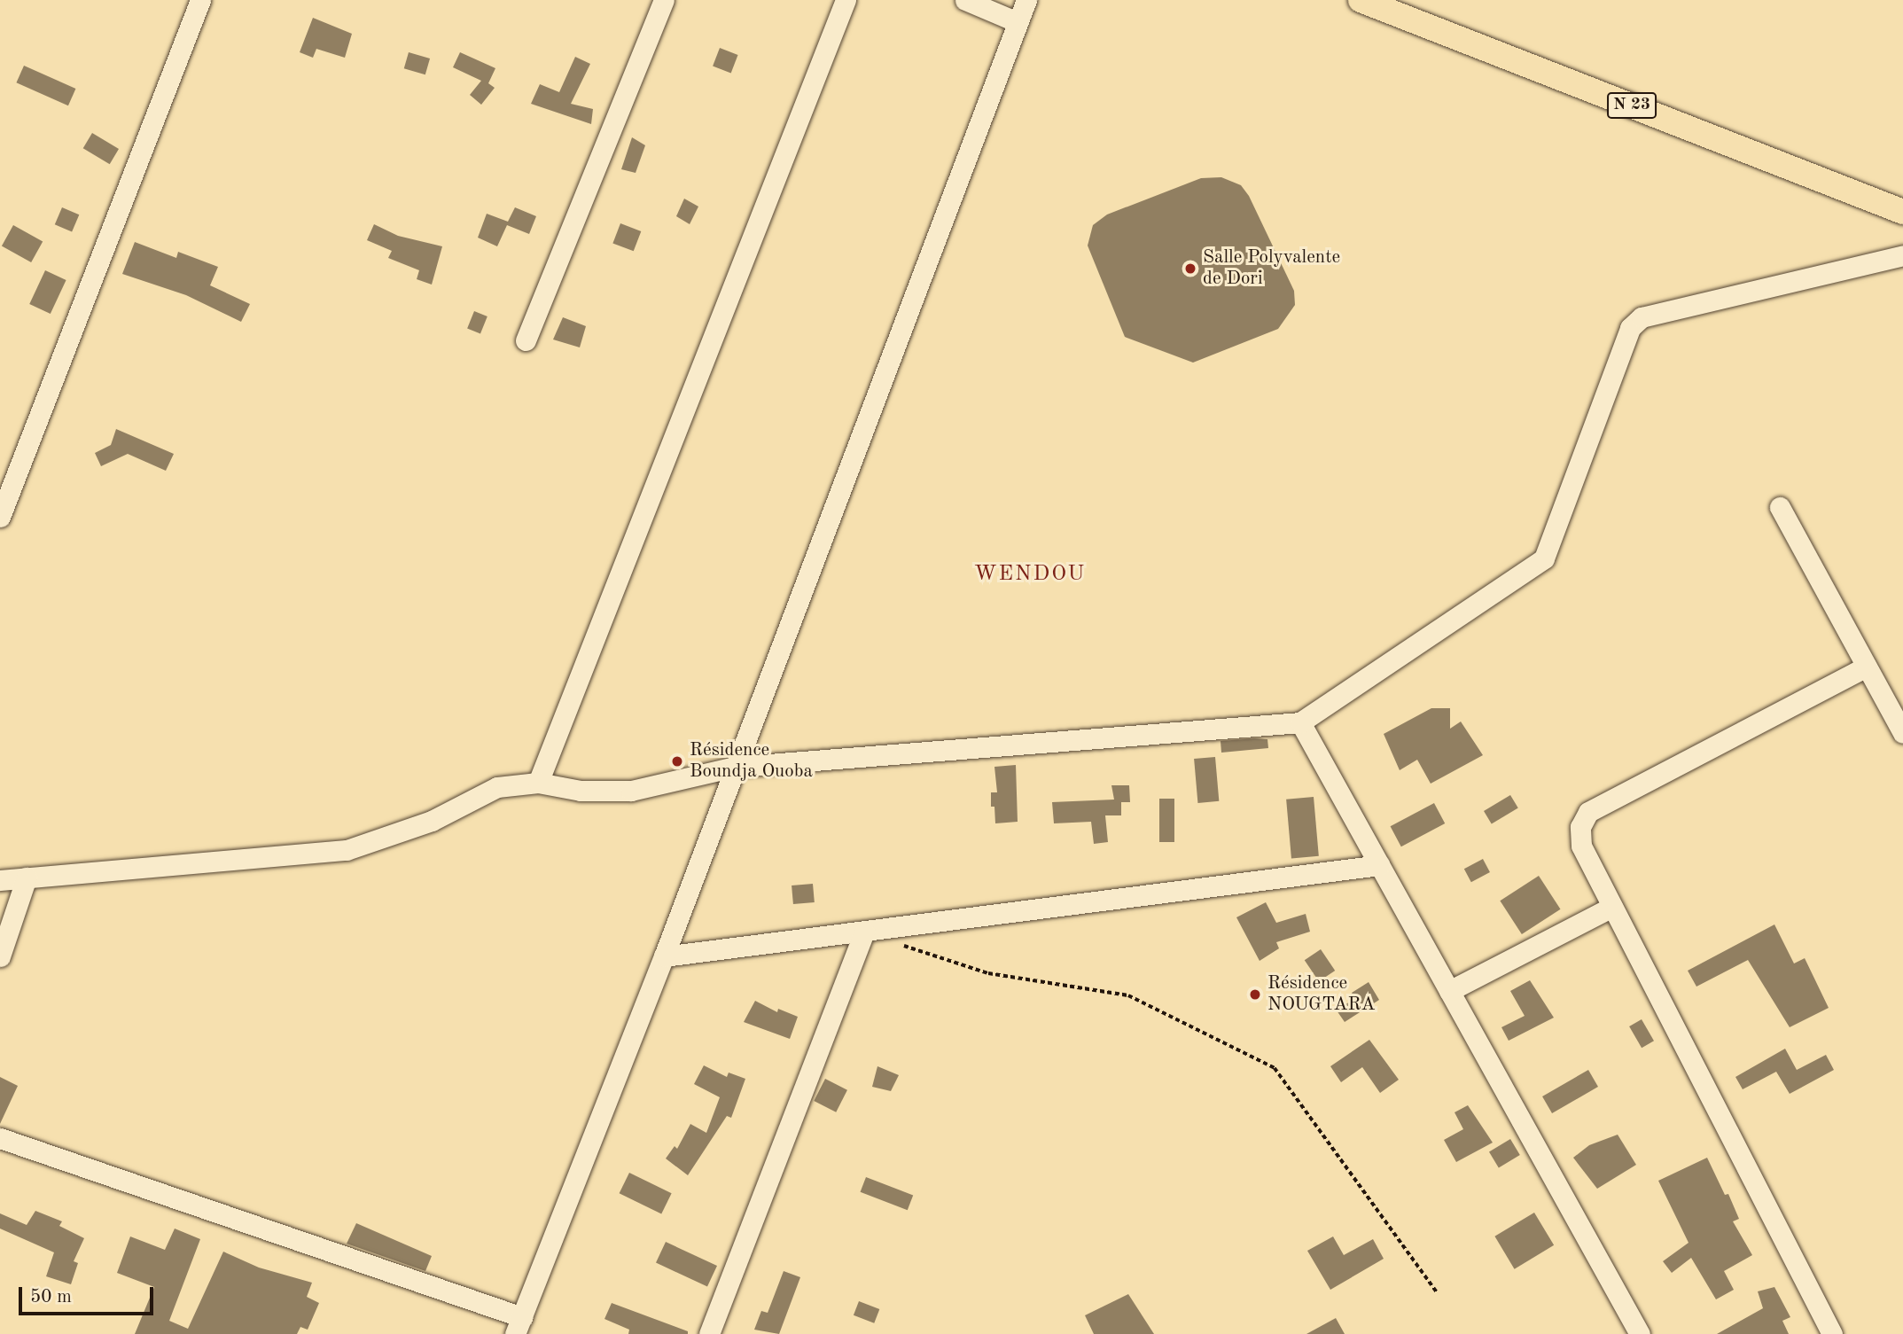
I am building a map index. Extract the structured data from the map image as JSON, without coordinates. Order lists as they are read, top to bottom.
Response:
{
  "streets": {
    "main road": ["N 23"]
  },
  "districts": ["WENDOU"],
  "places": ["Salle Polyvalente de Dori", "Résidence Boundja Ouoba", "Résidence NOUGTARA"],
  "scale_bar": "50 m"
}
